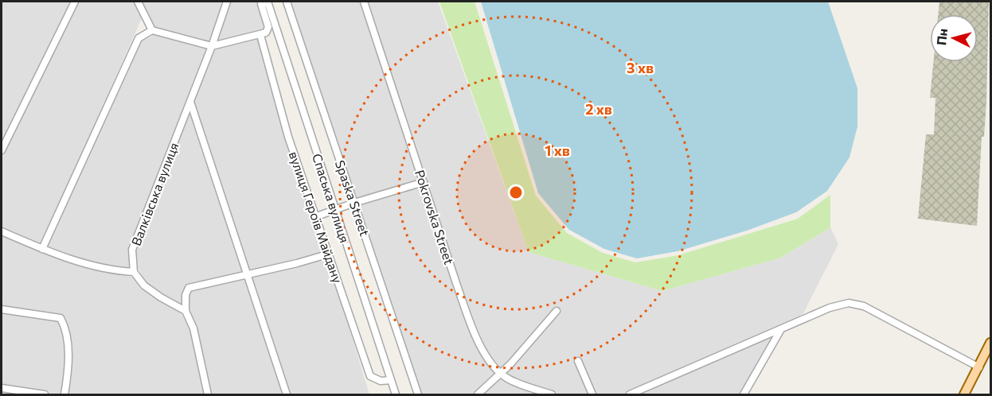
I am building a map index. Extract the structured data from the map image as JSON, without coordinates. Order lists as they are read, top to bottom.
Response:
{
  "streets": {
    "street": [
      "Валківська вулиця",
      "Спаська вулиця",
      "Spaska Street",
      "вулиця Героїв Майдану",
      "Pokrovska Street"
    ]
  },
  "crossings": [
    ["Спаська вулиця", "вулиця Героїв Майдану"]
  ],
  "north": "left",
  "rings": ["3 хв", "2 хв", "1 хв"]
}
